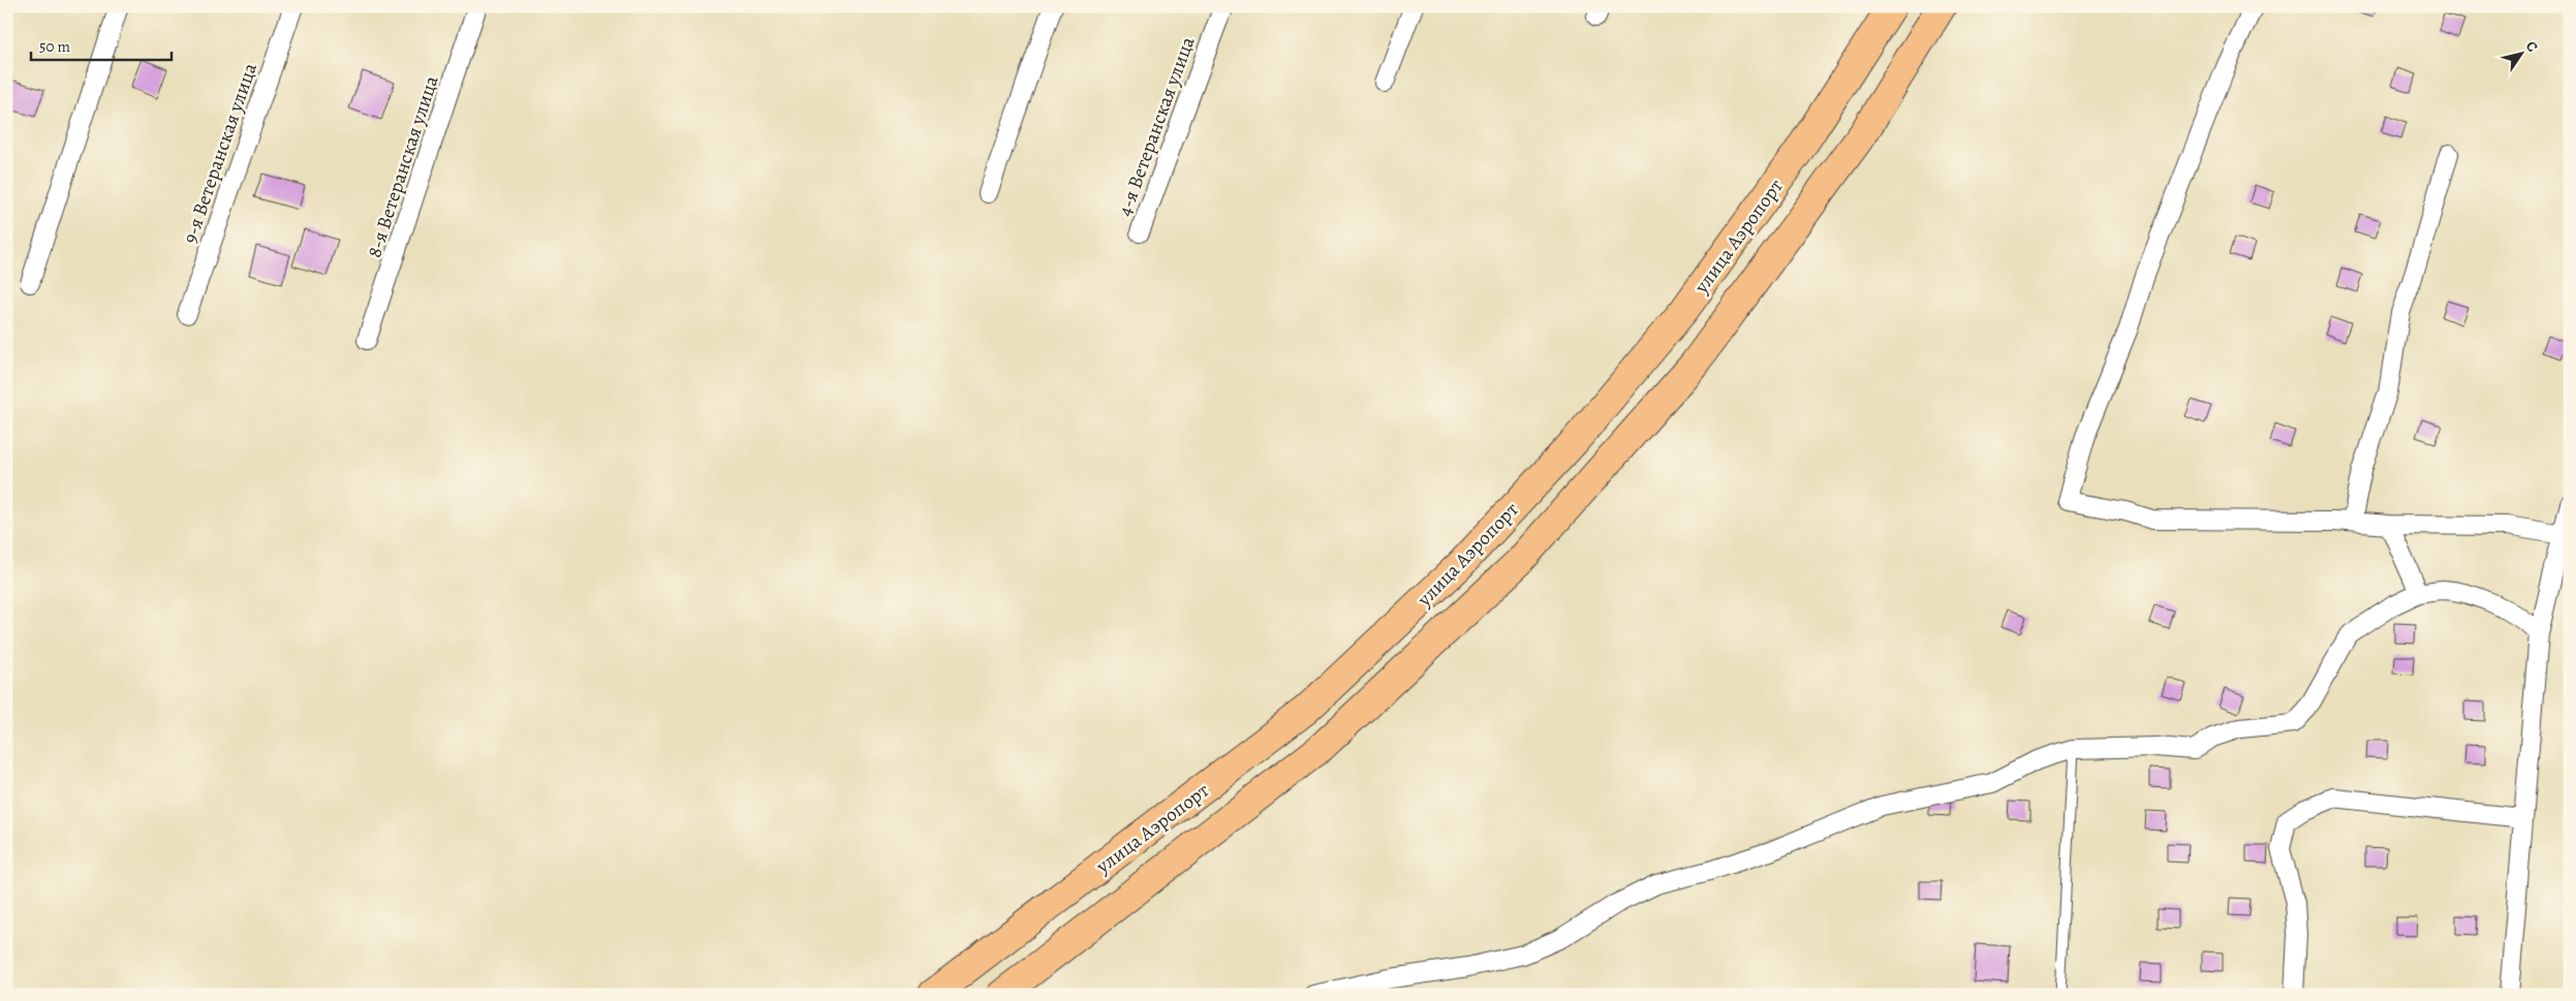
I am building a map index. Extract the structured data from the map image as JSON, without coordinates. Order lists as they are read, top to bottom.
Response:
{
  "streets": {
    "main road": ["улица Аэропорт"],
    "street": ["4-я Ветеранская улица", "9-я Ветеранская улица", "8-я Ветеранская улица"]
  },
  "scale_bar": "50 m",
  "north": "top right"
}
